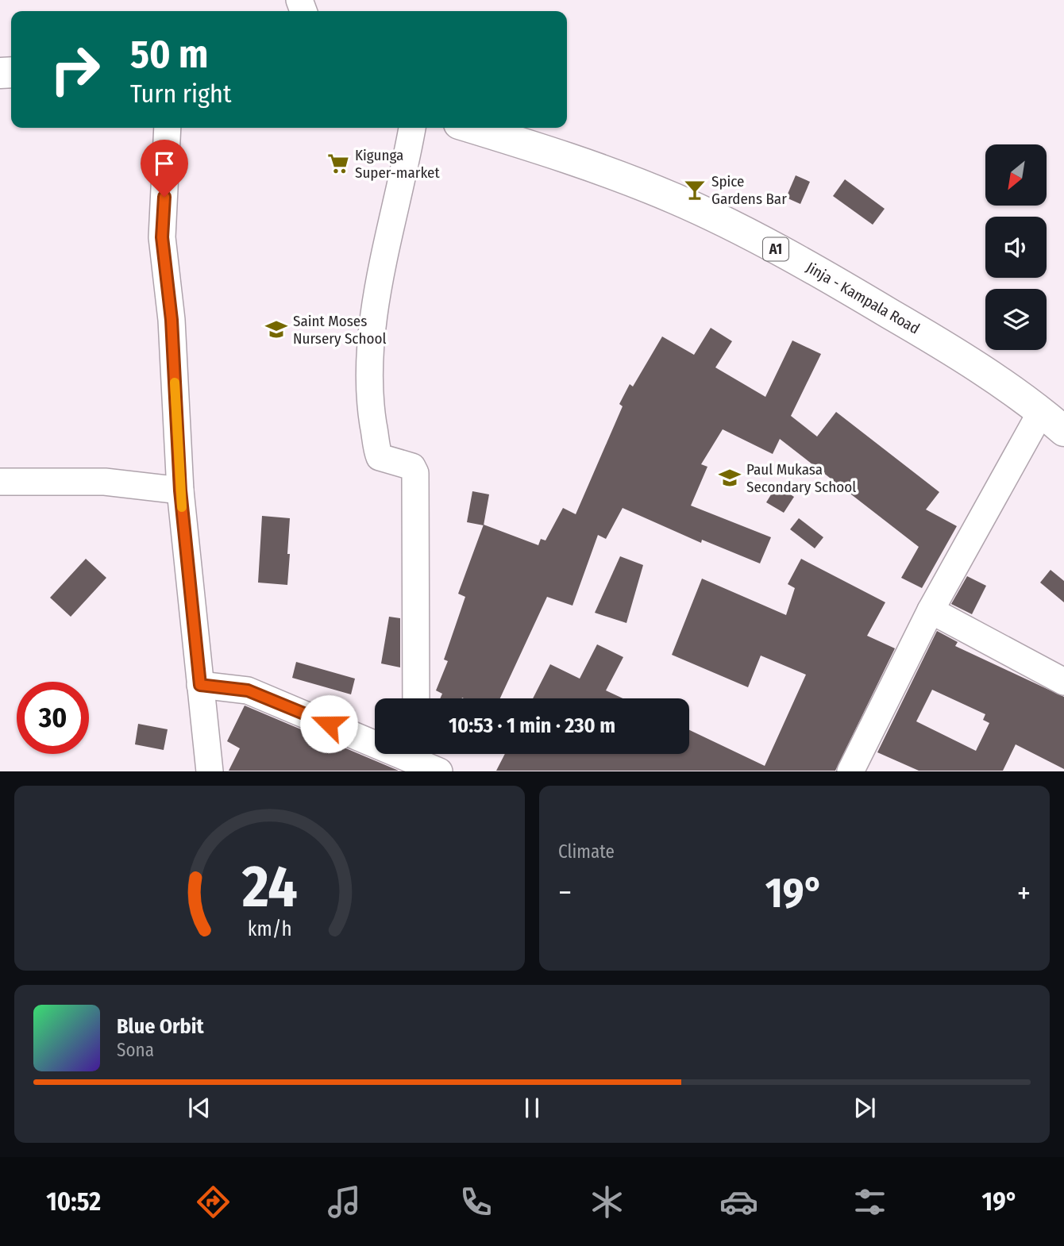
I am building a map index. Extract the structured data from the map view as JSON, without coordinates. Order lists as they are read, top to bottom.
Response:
{
  "streets": {
    "highway": ["A1", "Jinja - Kampala Road"]
  },
  "places": {
    "supermarket": ["Kigunga Super-market"],
    "bar": ["Spice Gardens Bar"],
    "school or university": ["Saint Moses Nursery School", "Paul Mukasa Secondary School"]
  },
  "north": "bottom left",
  "page": {
    "turn": ["50 m", "Turn right"],
    "limit": "30",
    "trip": "10:53 · 1 min · 230 m",
    "tile": "Climate",
    "heat": ["−", "19°", "+"],
    "song": ["Blue Orbit", "Sona"],
    "tabs": ["10:52", "19°"],
    "gauge": ["24", "km/h"]
  }
}
